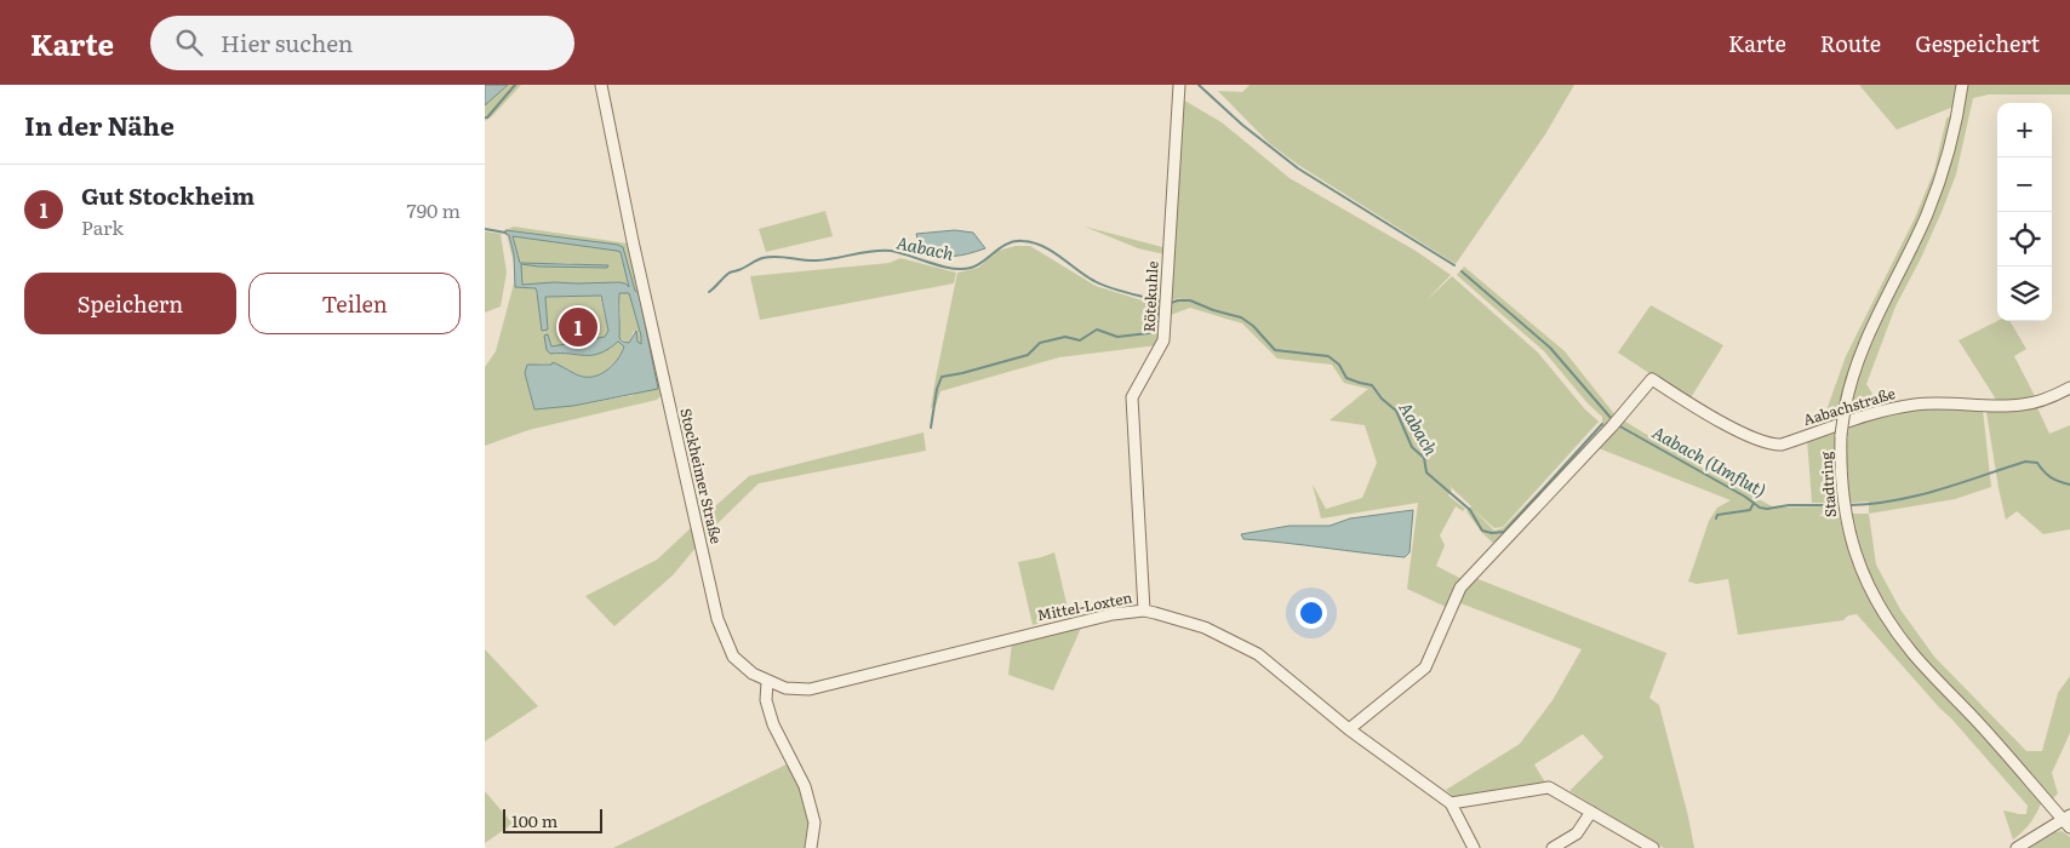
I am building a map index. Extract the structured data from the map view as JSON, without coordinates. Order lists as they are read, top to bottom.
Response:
{
  "streets": {
    "street": [
      "Rötekuhle",
      "Aabachstraße",
      "Stockheimer Straße",
      "Stadtring",
      "Mittel-Loxten"
    ]
  },
  "crossings": [
    ["Rötekuhle", "Mittel-Loxten"],
    ["Aabachstraße", "Mittel-Loxten"],
    ["Stockheimer Straße", "Mittel-Loxten"]
  ],
  "water": ["Aabach", "Aabach (Umflut)"],
  "scale_bar": "100 m",
  "page": {
    "header": "Karte",
    "search": "Hier suchen",
    "nav": ["Karte", "Route", "Gespeichert"],
    "heading": "In der Nähe",
    "map_buttons": ["+", "−"],
    "list": [
      {
        "mark": "1",
        "name": "Gut Stockheim",
        "note": "Park",
        "value": "790 m"
      }
    ],
    "buttons": ["Speichern", "Teilen"],
    "pins": "1",
    "scale": "100 m"
  }
}
